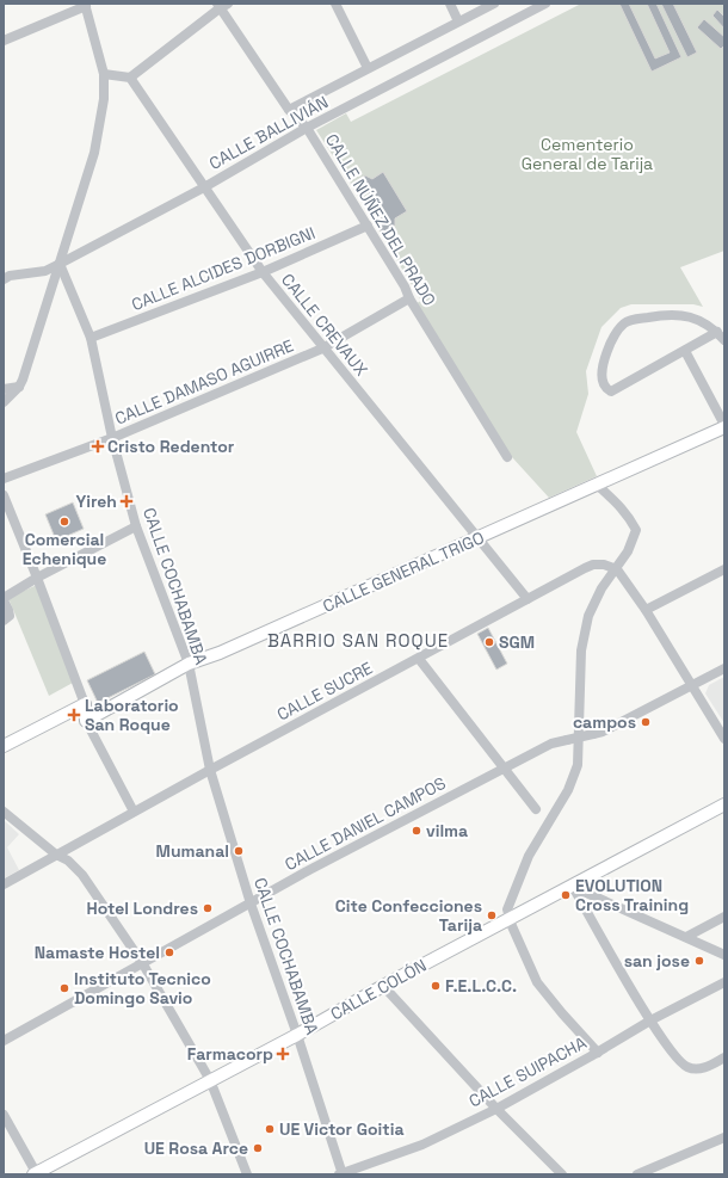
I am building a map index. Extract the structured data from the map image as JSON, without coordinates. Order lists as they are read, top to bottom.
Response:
{
  "streets": {
    "main road": ["CALLE GENERAL TRIGO", "CALLE COLÓN"],
    "street": [
      "CALLE BALLIVIÁN",
      "CALLE NÚÑEZ DEL PRADO",
      "CALLE ALCIDES DORBIGNI",
      "CALLE CREVAUX",
      "CALLE DAMASO AGUIRRE",
      "CALLE COCHABAMBA",
      "CALLE SUCRE",
      "CALLE DANIEL CAMPOS",
      "CALLE SUIPACHA"
    ]
  },
  "crossings": [
    ["CALLE BALLIVIÁN", "CALLE NÚÑEZ DEL PRADO"],
    ["CALLE BALLIVIÁN", "CALLE CREVAUX"],
    ["CALLE BALLIVIÁN", "CALLE COCHABAMBA"],
    ["CALLE NÚÑEZ DEL PRADO", "CALLE ALCIDES DORBIGNI"],
    ["CALLE NÚÑEZ DEL PRADO", "CALLE DAMASO AGUIRRE"],
    ["CALLE ALCIDES DORBIGNI", "CALLE CREVAUX"],
    ["CALLE ALCIDES DORBIGNI", "CALLE COCHABAMBA"],
    ["CALLE CREVAUX", "CALLE DAMASO AGUIRRE"],
    ["CALLE CREVAUX", "CALLE GENERAL TRIGO"],
    ["CALLE CREVAUX", "CALLE SUCRE"],
    ["CALLE DAMASO AGUIRRE", "CALLE COCHABAMBA"],
    ["CALLE GENERAL TRIGO", "CALLE COCHABAMBA"],
    ["CALLE COCHABAMBA", "CALLE SUCRE"],
    ["CALLE COCHABAMBA", "CALLE DANIEL CAMPOS"],
    ["CALLE COCHABAMBA", "CALLE COLÓN"],
    ["CALLE COCHABAMBA", "CALLE SUIPACHA"]
  ],
  "districts": ["BARRIO SAN ROQUE"],
  "parks": ["Cementerio General de Tarija"],
  "places": {
    "health": [
      "Cristo Redentor",
      "Yireh",
      "Laboratorio San Roque",
      "Farmacorp"
    ],
    "other": [
      "Comercial Echenique",
      "SGM",
      "campos",
      "vilma",
      "Mumanal",
      "EVOLUTION Cross Training",
      "Hotel Londres",
      "Cite Confecciones Tarija",
      "Namaste Hostel",
      "san jose",
      "F.E.L.C.C.",
      "Instituto Tecnico Domingo Savio",
      "UE Victor Goitia",
      "UE Rosa Arce"
    ]
  }
}
